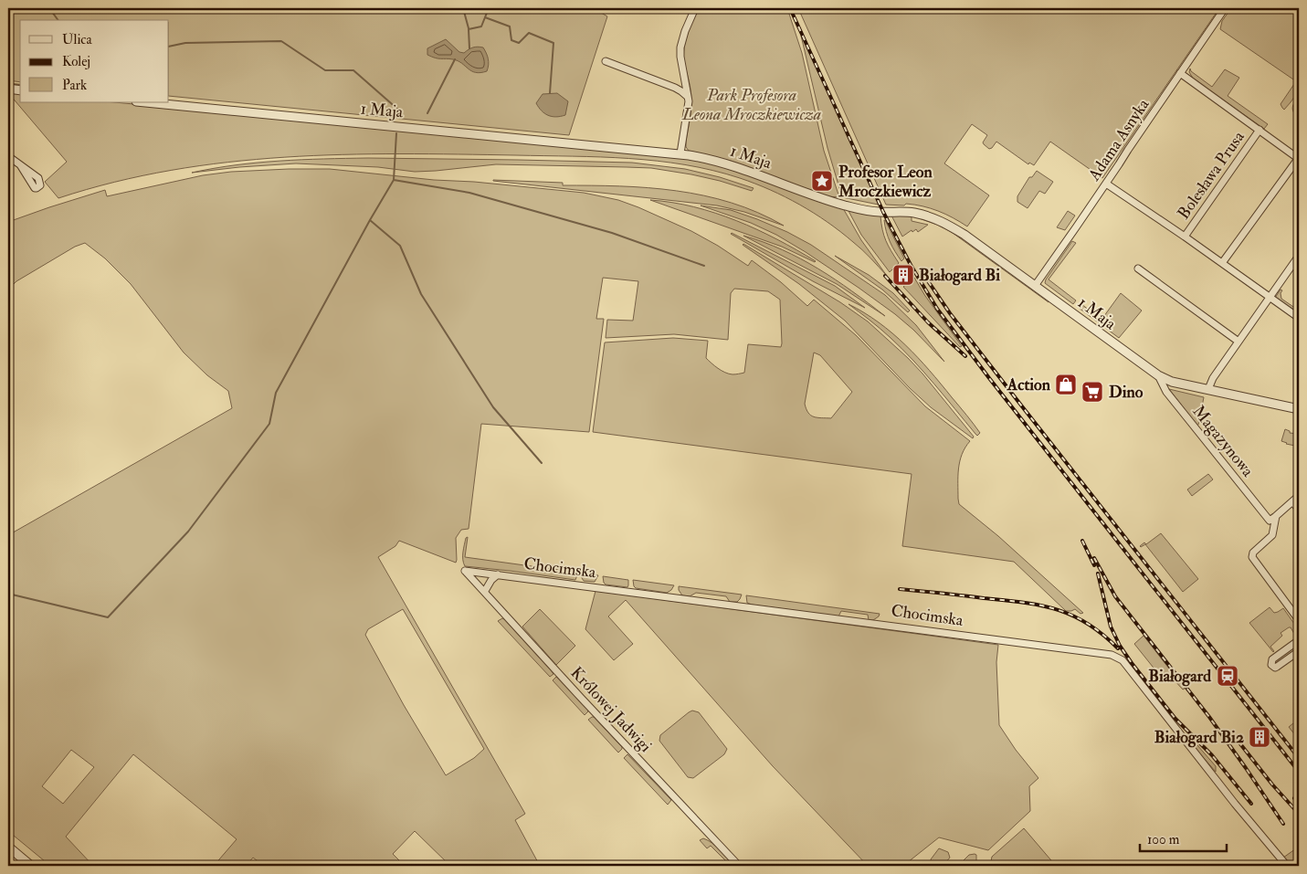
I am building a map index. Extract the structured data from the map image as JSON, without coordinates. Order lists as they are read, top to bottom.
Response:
{
  "streets": {
    "street": [
      "1 Maja",
      "Adama Asnyka",
      "Bolesława Prusa",
      "Magazynowa",
      "Chocimska",
      "Królowej Jadwigi"
    ]
  },
  "crossings": [
    ["1 Maja", "Adama Asnyka"],
    ["1 Maja", "Magazynowa"],
    ["Chocimska", "Królowej Jadwigi"]
  ],
  "parks": ["Park Profesora Leona Mroczkiewicza"],
  "places": {
    "place": ["Profesor Leon Mroczkiewicz"],
    "building": ["Białogard Bi", "Białogard Bi2"],
    "shop": ["Action"],
    "supermarket": ["Dino"],
    "station": ["Białogard"]
  },
  "legend": ["Ulica", "Kolej", "Park"],
  "scale_bar": "100 m"
}
